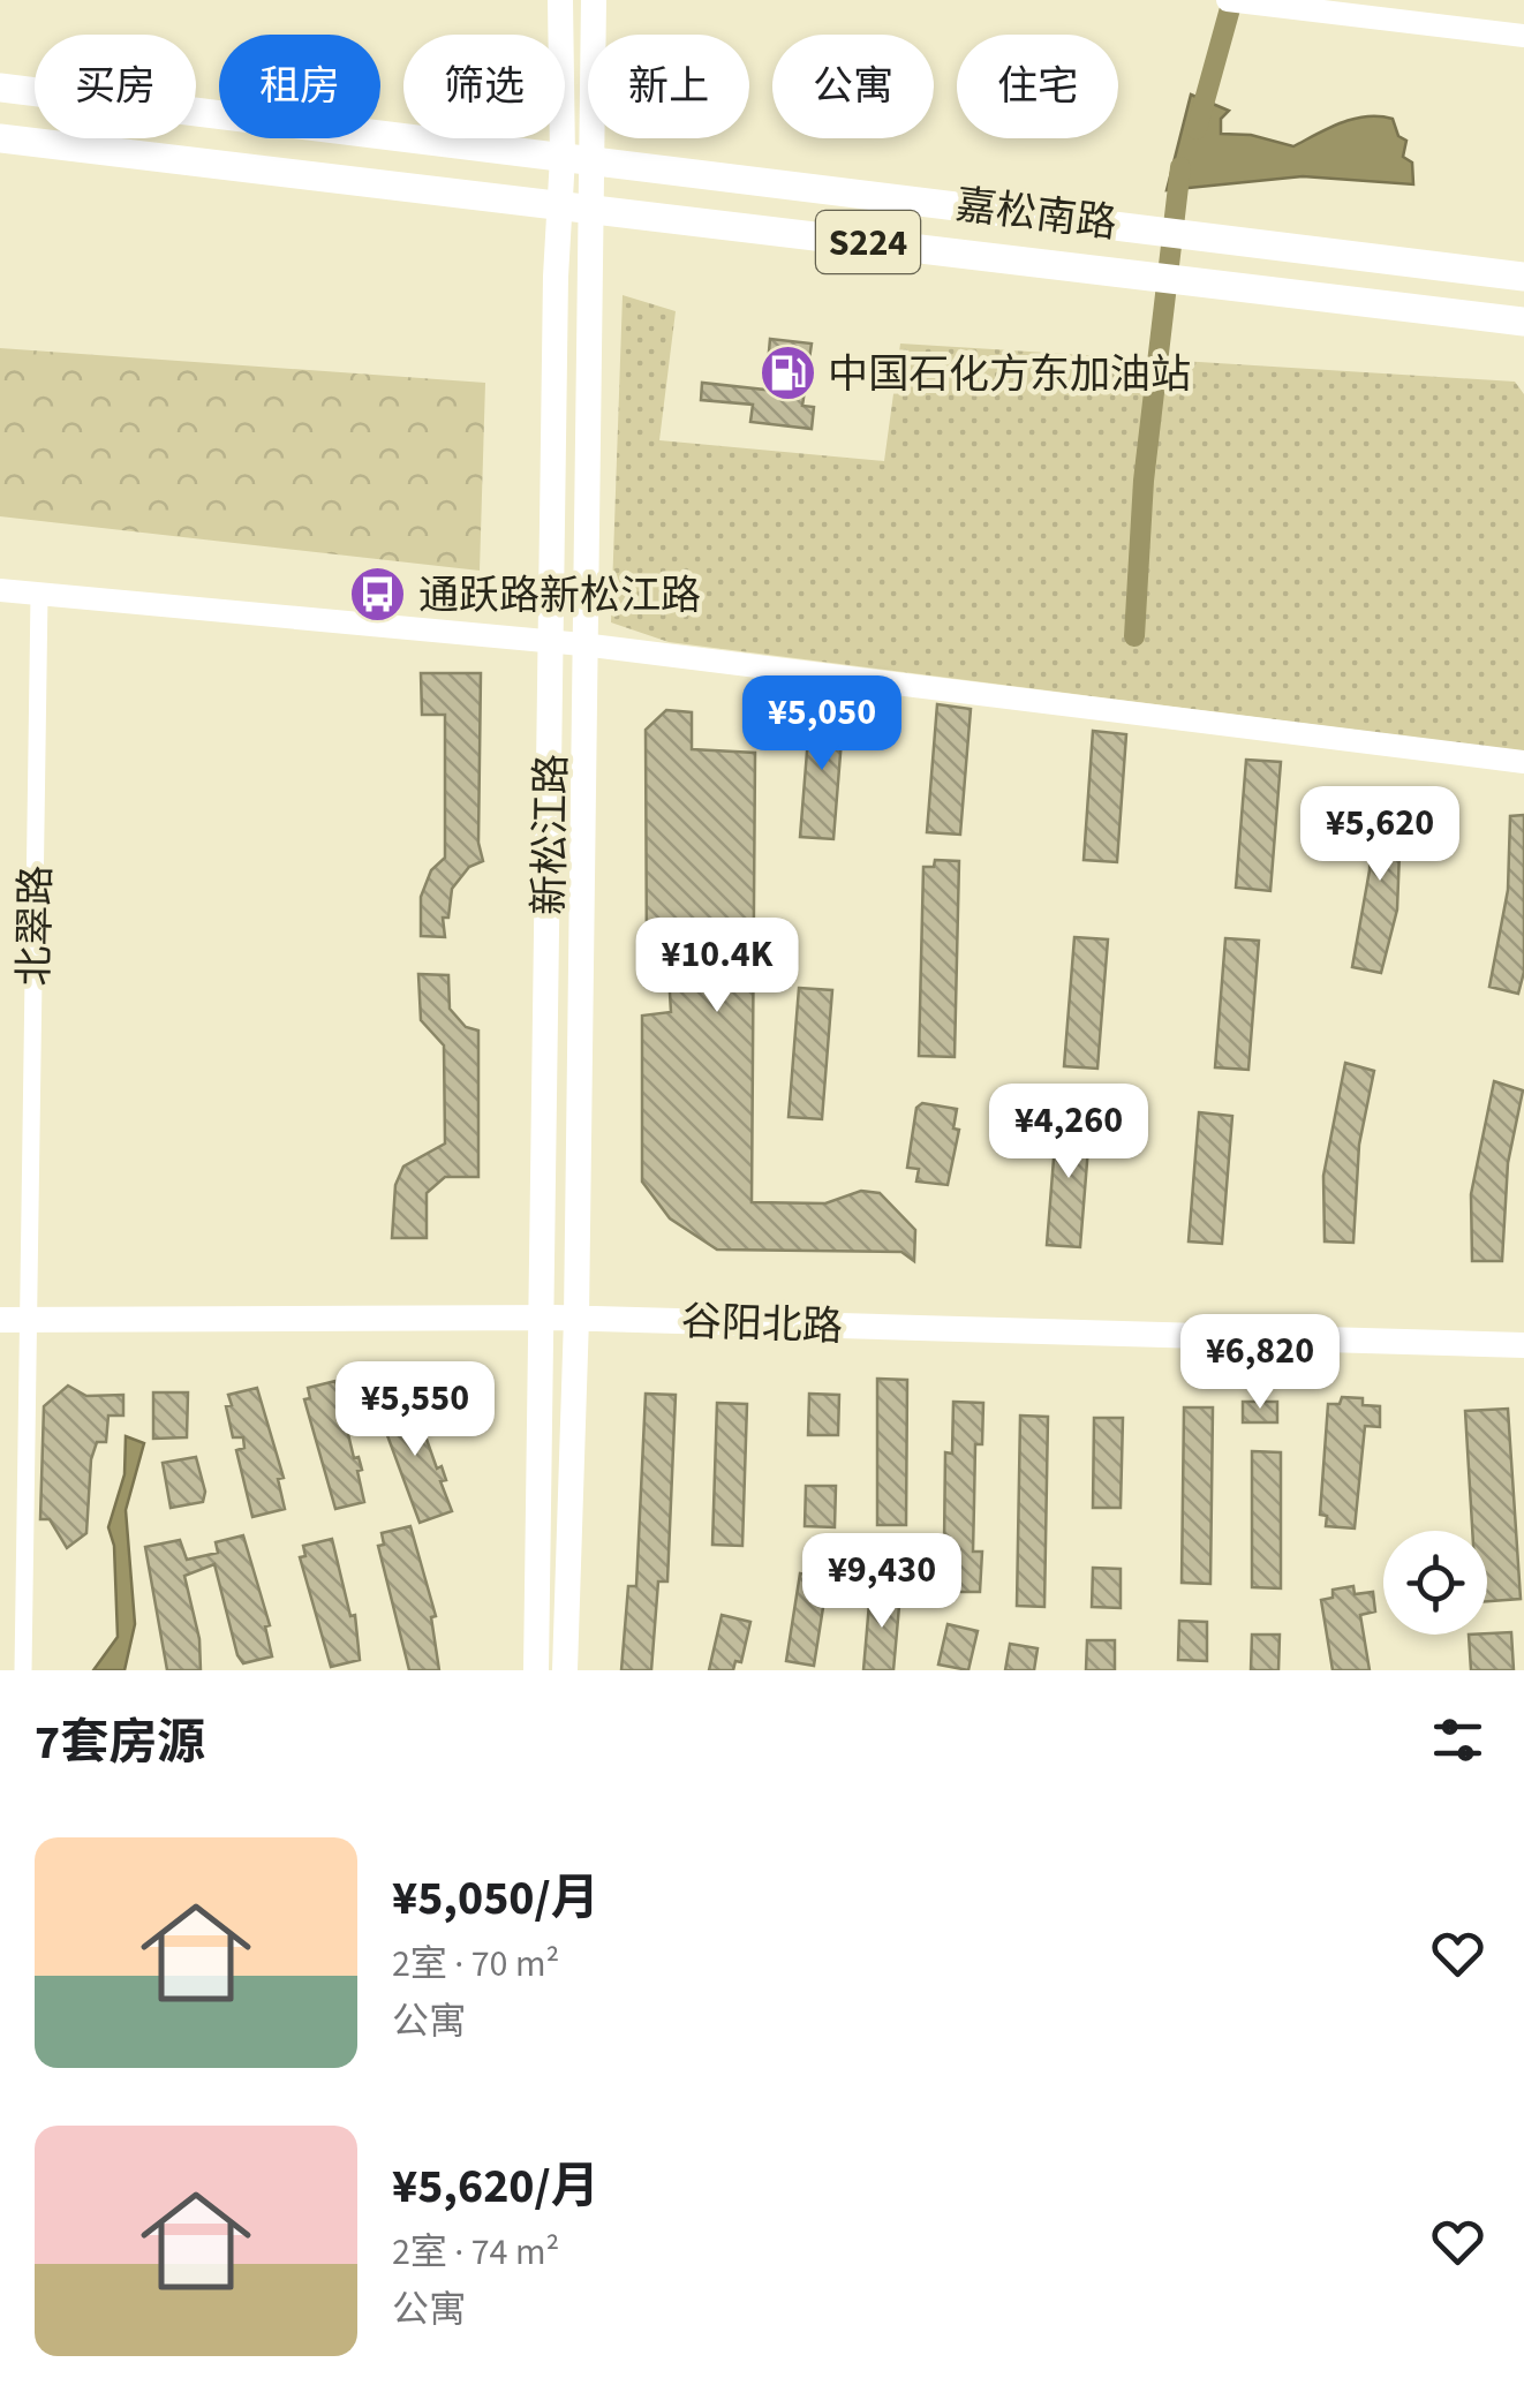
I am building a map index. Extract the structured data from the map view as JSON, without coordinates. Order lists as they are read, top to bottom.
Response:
{
  "streets": {
    "main road": [
      "嘉松南路",
      "S224",
      "新松江路",
      "谷阳北路"
    ],
    "street": ["北翠路"]
  },
  "crossings": [
    ["嘉松南路", "新松江路"],
    ["新松江路", "谷阳北路"],
    ["北翠路", "谷阳北路"]
  ],
  "places": {
    "fuel station": ["中国石化方东加油站"],
    "bus stop": ["通跃路新松江路"]
  },
  "page": {
    "chip": [
      "买房",
      "租房",
      "筛选",
      "新上",
      "公寓",
      "住宅"
    ],
    "price": [
      "¥5,050",
      "¥5,620",
      "¥10.4K",
      "¥4,260",
      "¥6,820",
      "¥5,550",
      "¥9,430"
    ],
    "heading": "7套房源",
    "list": [
      {
        "name": "¥5,050/月",
        "note": "2室 · 70 m² · 公寓"
      },
      {
        "name": "¥5,620/月",
        "note": "2室 · 74 m² · 公寓"
      }
    ]
  }
}
